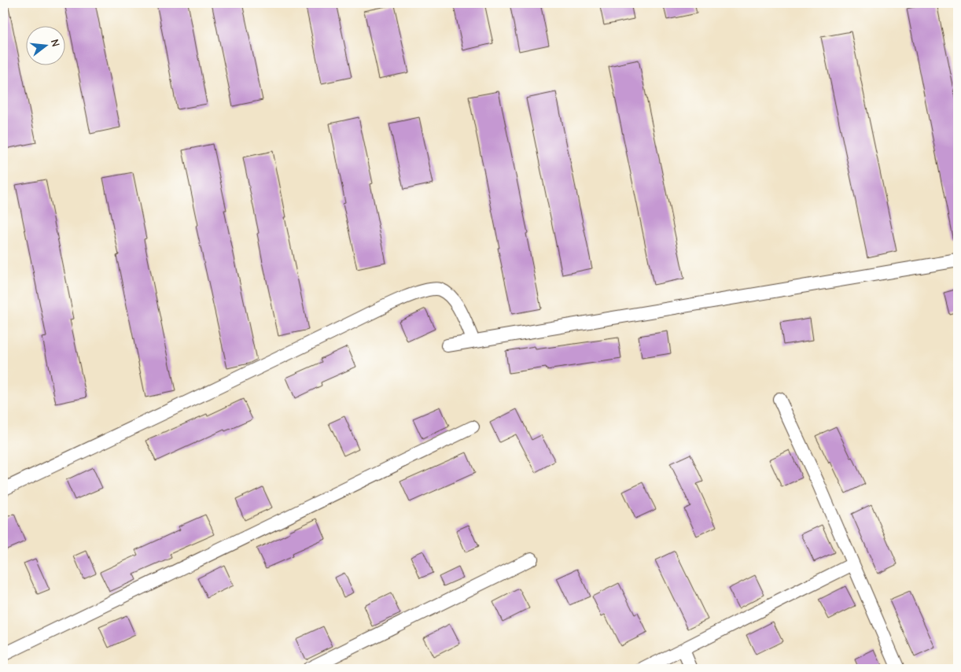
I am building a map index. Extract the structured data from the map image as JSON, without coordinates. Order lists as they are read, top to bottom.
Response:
{
  "north": "right"
}
